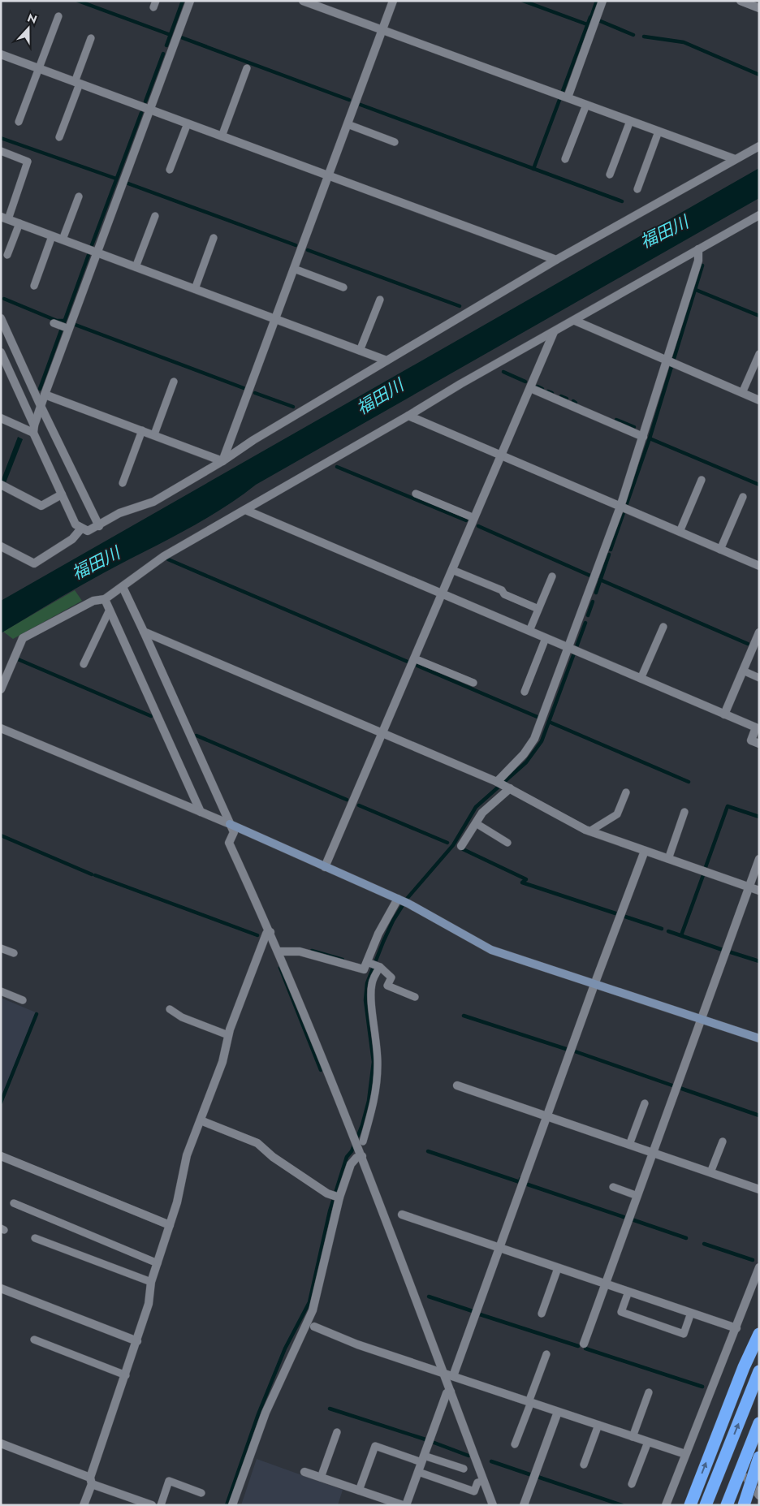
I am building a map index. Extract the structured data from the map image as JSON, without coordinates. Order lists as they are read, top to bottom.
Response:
{
  "water": ["福田川"],
  "north": "top"
}
